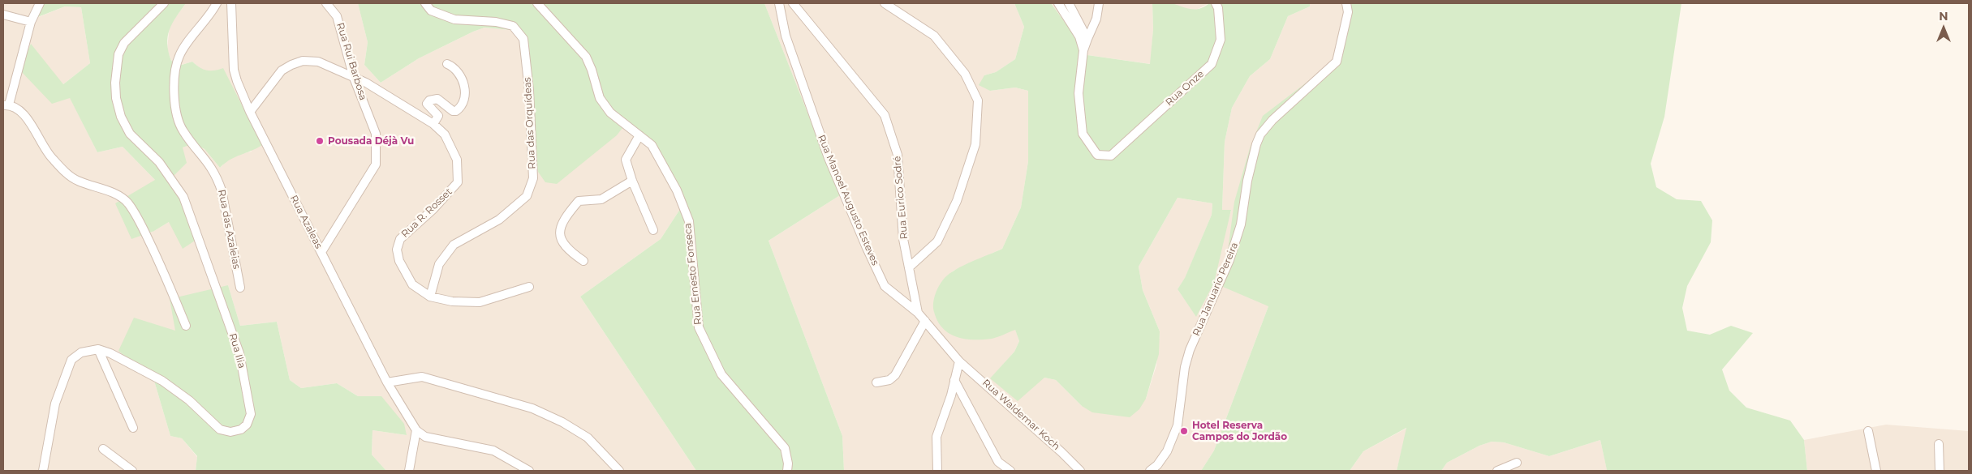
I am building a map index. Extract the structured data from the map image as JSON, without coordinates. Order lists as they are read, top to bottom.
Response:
{
  "streets": {
    "street": [
      "Rua Rui Barbosa",
      "Rua Onze",
      "Rua das Orquídeas",
      "Rua Eurico Sodré",
      "Rua Manoel Augusto Esteves",
      "Rua R. Rosset",
      "Rua Azaleas",
      "Rua das Azaleias",
      "Rua Ernesto Fonseca",
      "Rua Januario Pereira",
      "Rua Ilia",
      "Rua Waldemar Koch"
    ]
  },
  "crossings": [
    ["Rua Rui Barbosa", "Rua R. Rosset"],
    ["Rua Rui Barbosa", "Rua Azaleas"],
    ["Rua das Orquídeas", "Rua R. Rosset"],
    ["Rua Eurico Sodré", "Rua Manoel Augusto Esteves"],
    ["Rua R. Rosset", "Rua Azaleas"]
  ],
  "places": ["Pousada Déjà Vu", "Hotel Reserva Campos do Jordão"],
  "north": "top"
}
